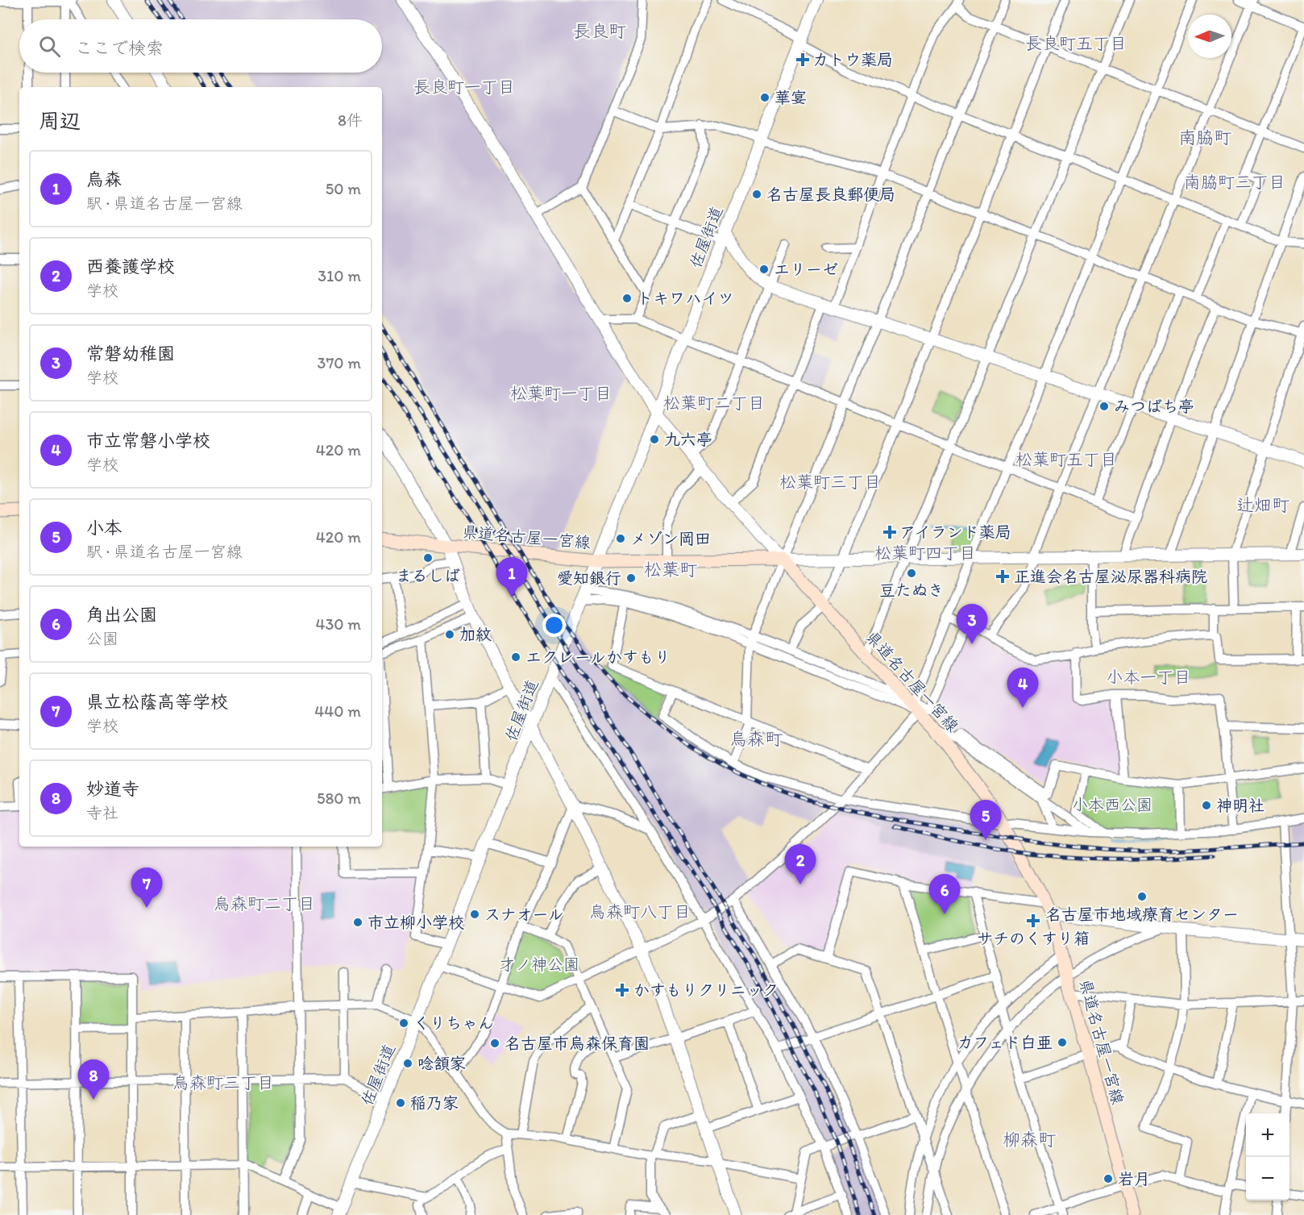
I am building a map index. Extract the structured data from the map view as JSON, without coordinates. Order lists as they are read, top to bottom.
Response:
{
  "streets": {
    "main road": ["県道名古屋一宮線"],
    "street": ["佐屋街道"]
  },
  "crossings": [
    ["佐屋街道", "県道名古屋一宮線"]
  ],
  "districts": [
    "長良町",
    "長良町五丁目",
    "長良町一丁目",
    "南脇町",
    "南脇町三丁目",
    "松葉町一丁目",
    "松葉町二丁目",
    "松葉町五丁目",
    "松葉町三丁目",
    "辻畑町",
    "松葉町四丁目",
    "松葉町",
    "小本一丁目",
    "烏森町",
    "烏森町二丁目",
    "烏森町八丁目",
    "烏森町三丁目",
    "柳森町"
  ],
  "parks": ["小本西公園", "才ノ神公園"],
  "places": {
    "health": [
      "カトウ薬局",
      "アイランド薬局",
      "正進会名古屋泌尿器科病院",
      "サチのくすり箱",
      "かすもりクリニック"
    ],
    "other": [
      "華宴",
      "名古屋長良郵便局",
      "エリーゼ",
      "トキワハイツ",
      "みつばち亭",
      "九六亭",
      "メゾン岡田",
      "まるしば",
      "豆たぬき",
      "愛知銀行",
      "加紋",
      "エクレールかすもり",
      "神明社",
      "名古屋市地域療育センター",
      "スナオール",
      "市立柳小学校",
      "くりちゃん",
      "カフェド白亜",
      "名古屋市烏森保育園",
      "唸頷家",
      "稲乃家",
      "岩月"
    ]
  },
  "north": "left",
  "page": {
    "search": "ここで検索",
    "heading": ["周辺", "8件"],
    "list": [
      {
        "mark": "1",
        "name": "烏森",
        "note": "駅 · 県道名古屋一宮線",
        "value": "50 m"
      },
      {
        "mark": "2",
        "name": "西養護学校",
        "note": "学校",
        "value": "310 m"
      },
      {
        "mark": "3",
        "name": "常磐幼稚園",
        "note": "学校",
        "value": "370 m"
      },
      {
        "mark": "4",
        "name": "市立常磐小学校",
        "note": "学校",
        "value": "420 m"
      },
      {
        "mark": "5",
        "name": "小本",
        "note": "駅 · 県道名古屋一宮線",
        "value": "420 m"
      },
      {
        "mark": "6",
        "name": "角出公園",
        "note": "公園",
        "value": "430 m"
      },
      {
        "mark": "7",
        "name": "県立松蔭高等学校",
        "note": "学校",
        "value": "440 m"
      },
      {
        "mark": "8",
        "name": "妙道寺",
        "note": "寺社",
        "value": "580 m"
      }
    ],
    "pins": [
      "1",
      "3",
      "4",
      "5",
      "2",
      "7",
      "6",
      "8"
    ],
    "map_buttons": ["+", "−"]
  }
}
